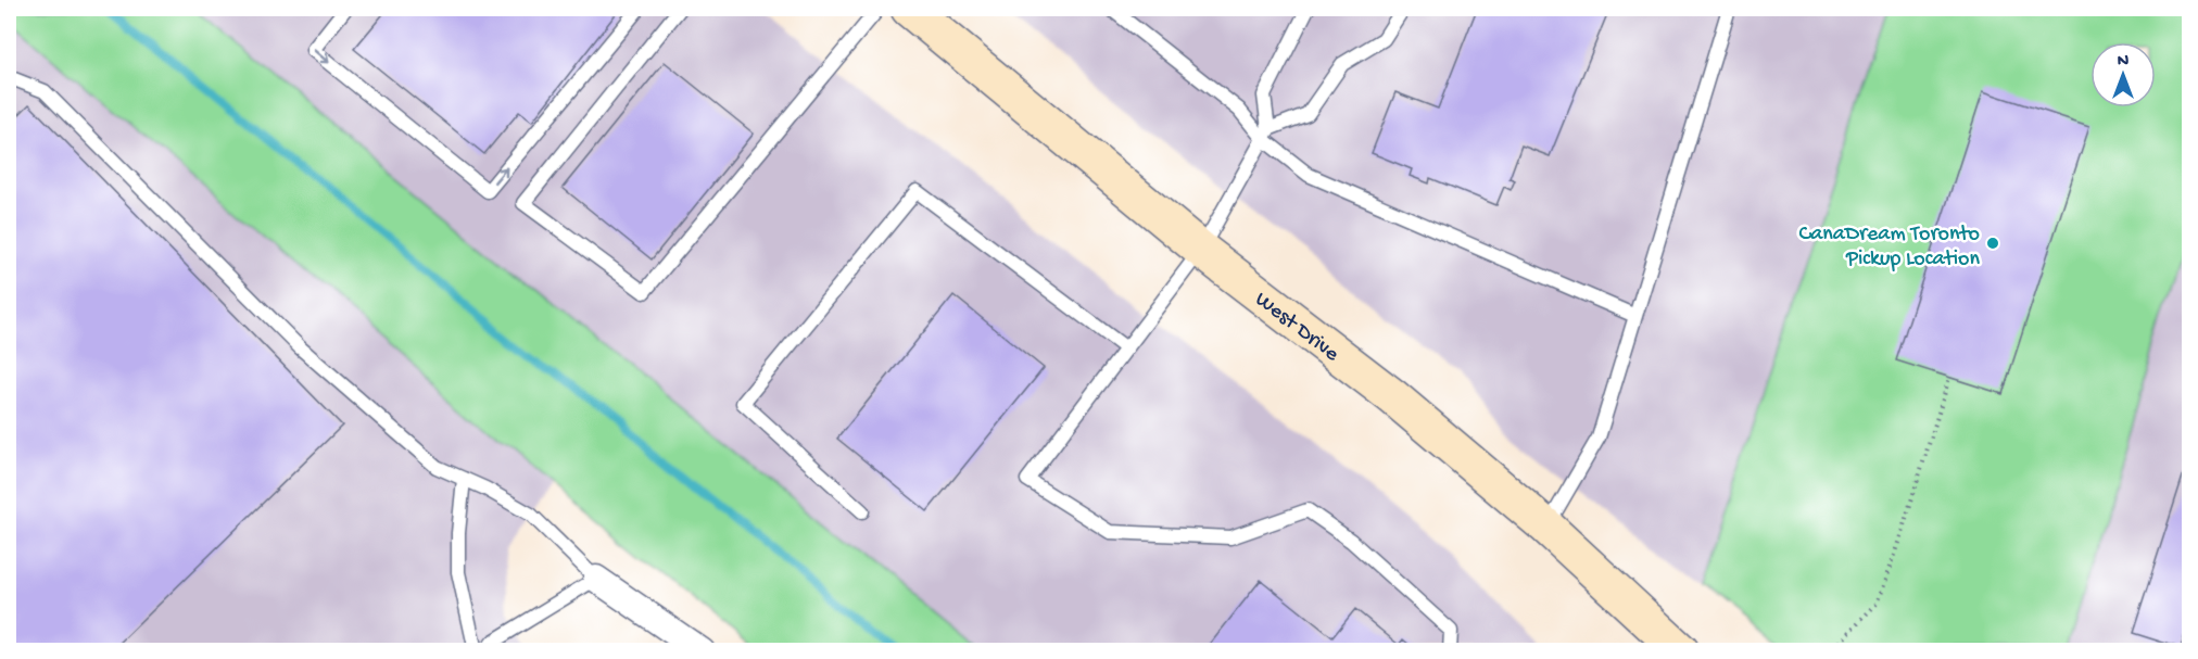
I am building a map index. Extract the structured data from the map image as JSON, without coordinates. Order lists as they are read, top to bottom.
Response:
{
  "streets": {
    "street": ["West Drive"]
  },
  "places": ["CanaDream Toronto Pickup Location"],
  "north": "top"
}
